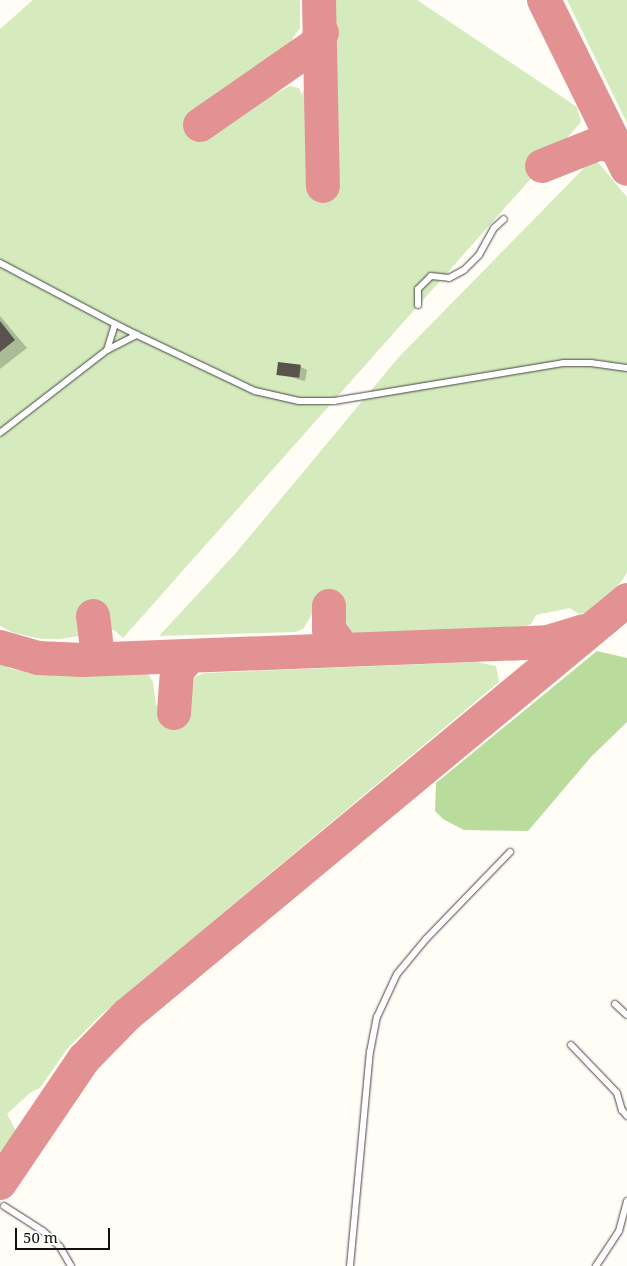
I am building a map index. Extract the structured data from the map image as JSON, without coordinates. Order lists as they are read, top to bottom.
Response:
{
  "scale_bar": "50 m"
}
